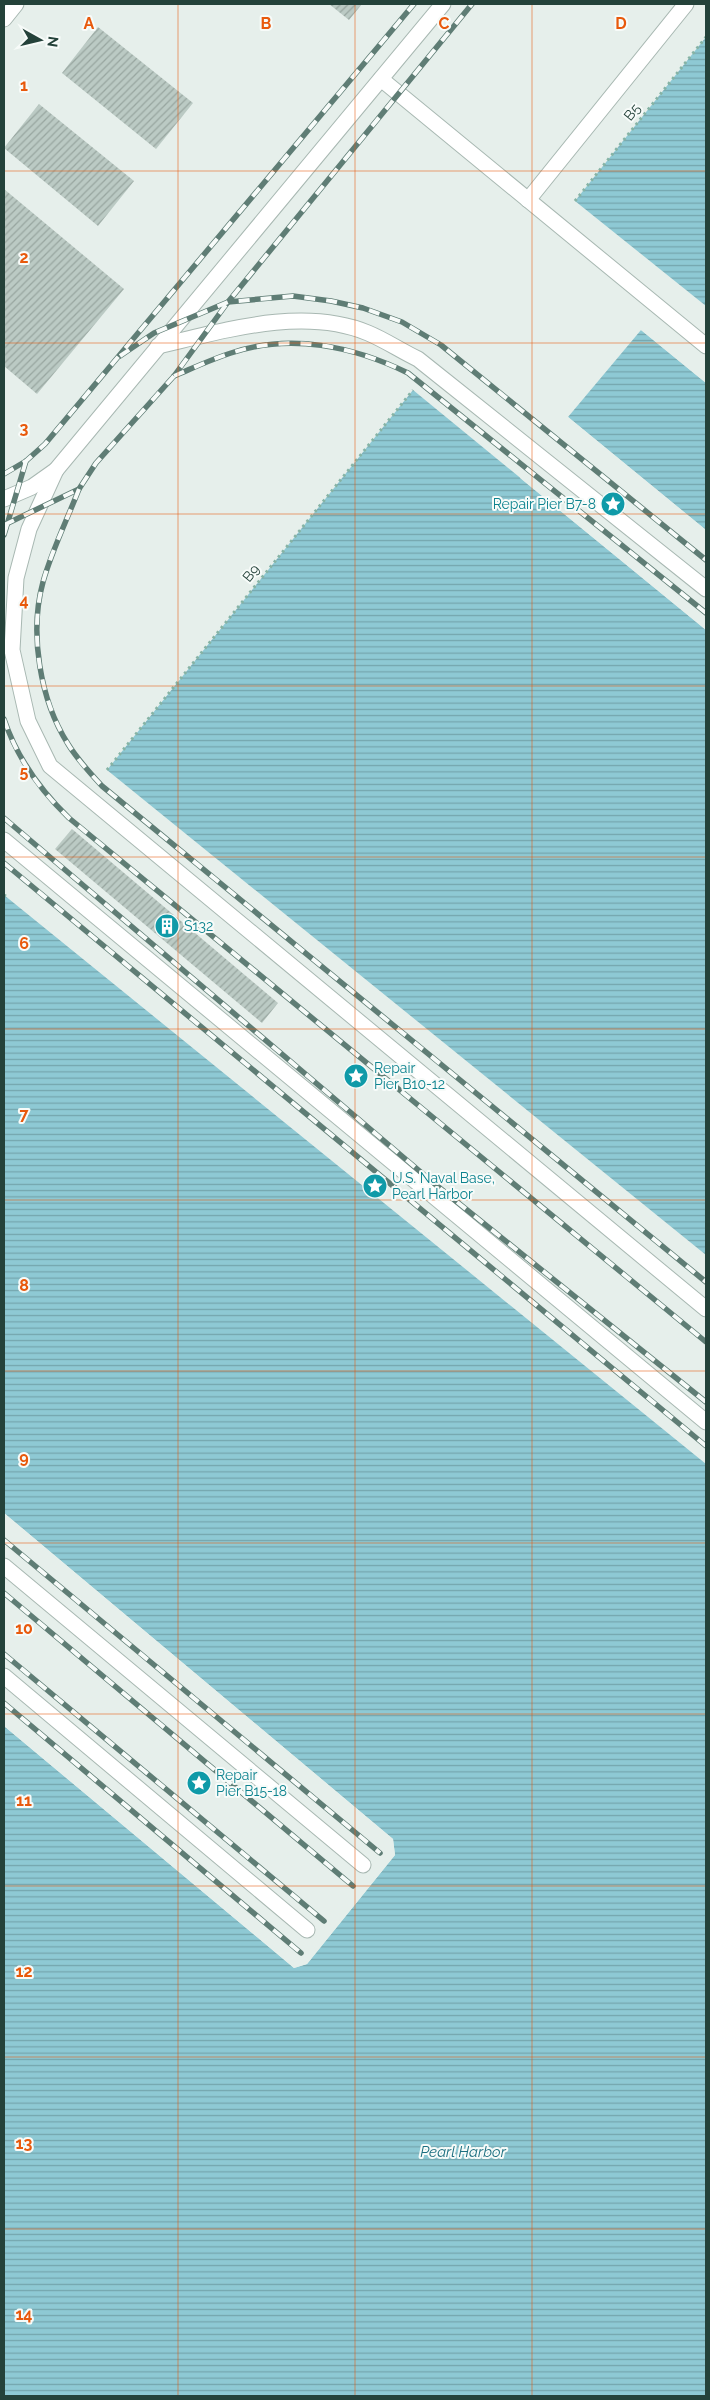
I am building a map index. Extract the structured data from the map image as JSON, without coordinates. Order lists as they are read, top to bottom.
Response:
{
  "streets": {
    "path": ["B5", "B9"]
  },
  "water": ["Pearl Harbor"],
  "places": {
    "place": [
      "Repair Pier B7-8",
      "Repair Pier B10-12",
      "U.S. Naval Base, Pearl Harbor",
      "Repair Pier B15-18"
    ],
    "building": ["S132"]
  },
  "north": "right",
  "grid": {
    "columns": [
      "A",
      "B",
      "C",
      "D"
    ],
    "rows": [
      "1",
      "2",
      "3",
      "4",
      "5",
      "6",
      "7",
      "8",
      "9",
      "10",
      "11",
      "12",
      "13",
      "14"
    ]
  }
}
